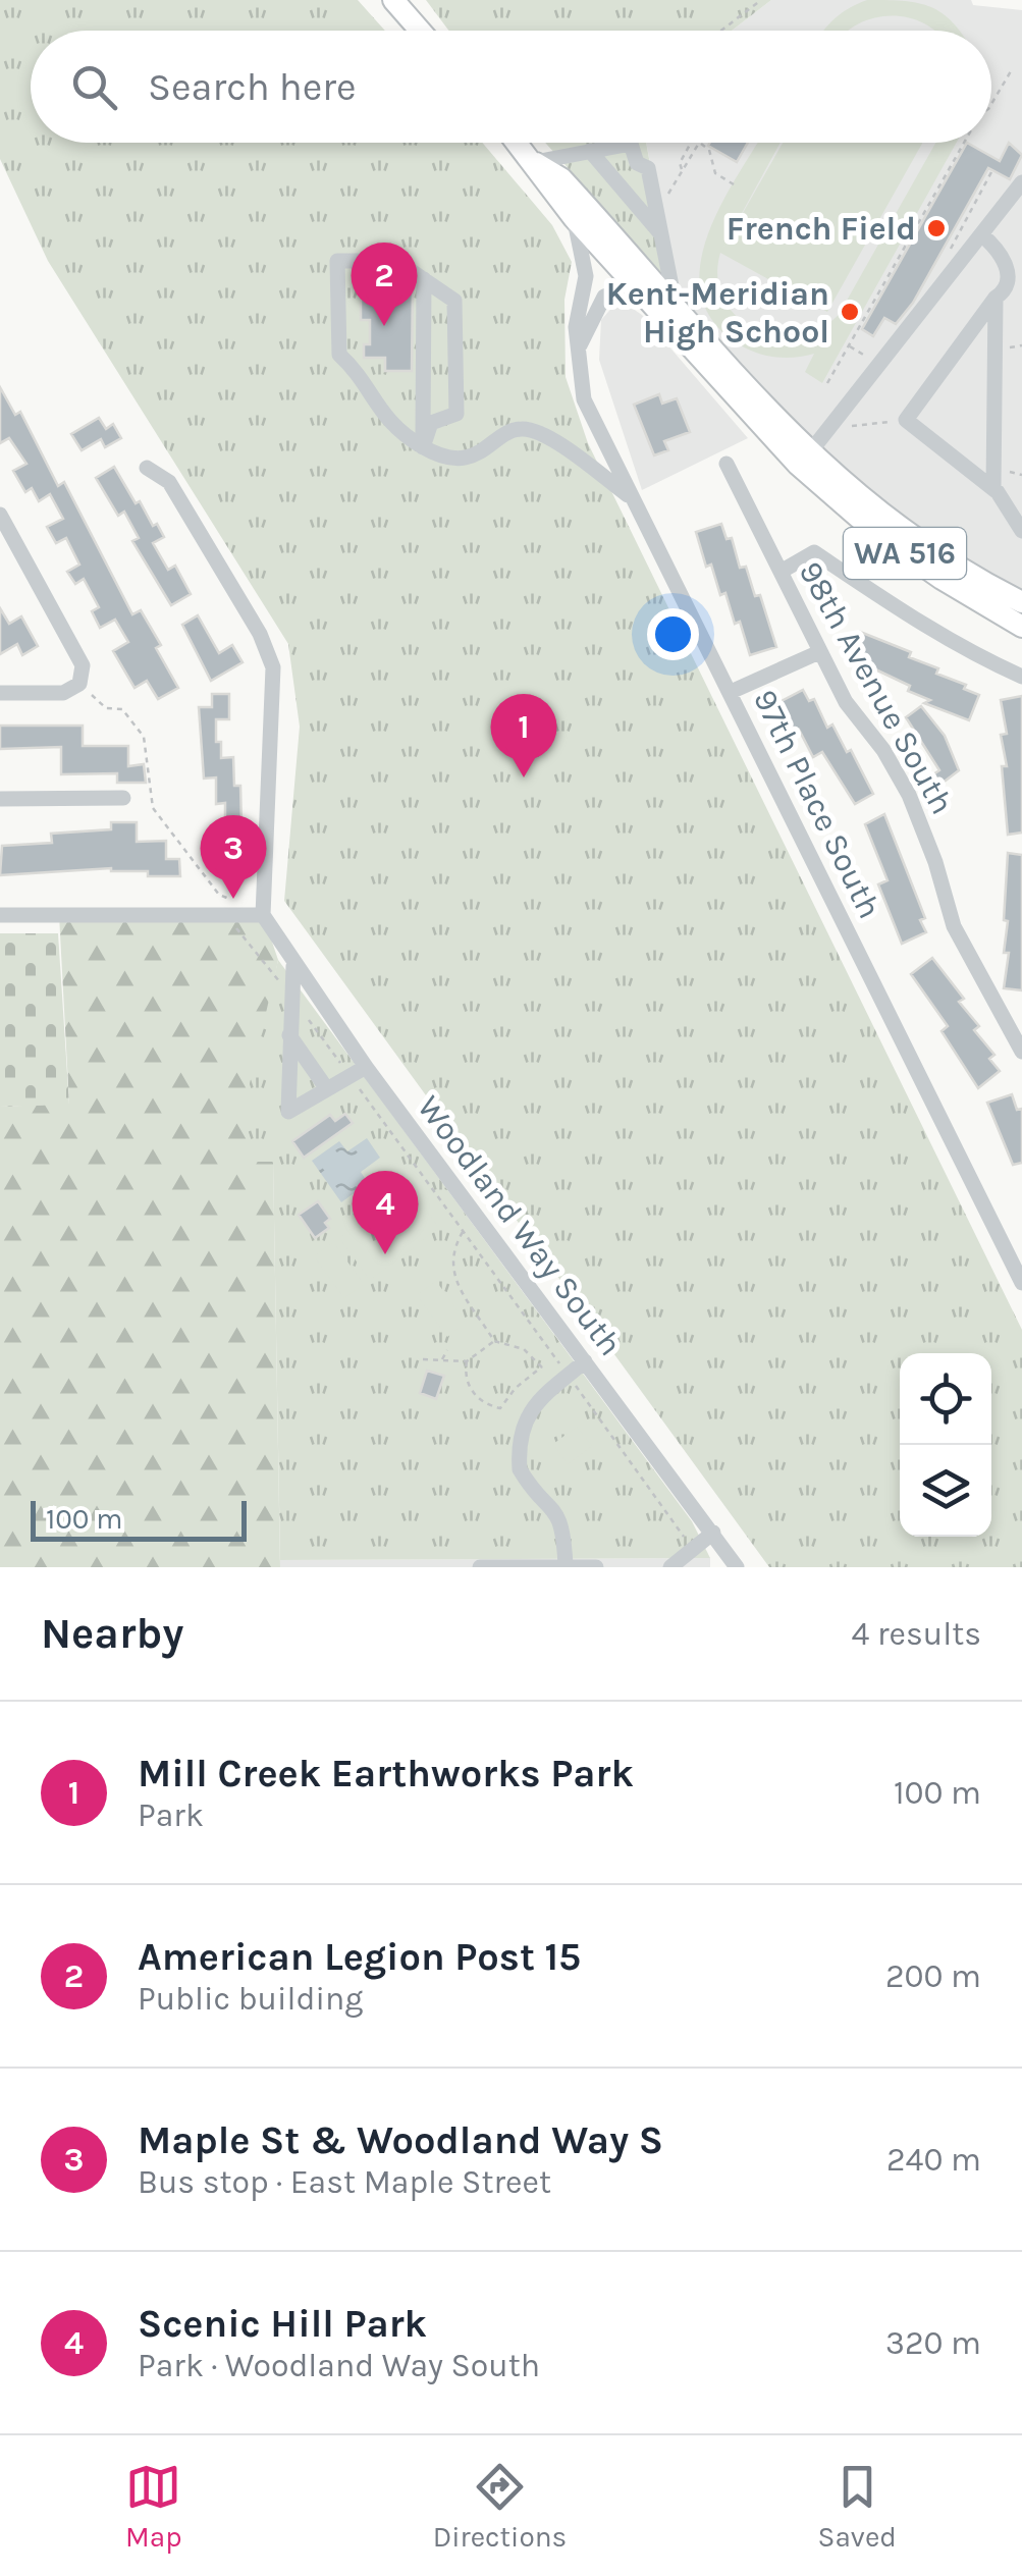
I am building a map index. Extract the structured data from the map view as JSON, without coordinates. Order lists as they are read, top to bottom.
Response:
{
  "streets": {
    "main road": ["WA 516"],
    "street": ["98th Avenue South", "97th Place South", "Woodland Way South"]
  },
  "crossings": [
    ["WA 516", "97th Place South"]
  ],
  "places": ["French Field", "Kent-Meridian High School"],
  "scale_bar": "100 m",
  "page": {
    "search": "Search here",
    "pins": [
      "2",
      "1",
      "3",
      "4"
    ],
    "scale": "100 m",
    "heading": ["Nearby", "4 results"],
    "list": [
      {
        "mark": "1",
        "name": "Mill Creek Earthworks Park",
        "note": "Park",
        "value": "100 m"
      },
      {
        "mark": "2",
        "name": "American Legion Post 15",
        "note": "Public building",
        "value": "200 m"
      },
      {
        "mark": "3",
        "name": "Maple St & Woodland Way S",
        "note": "Bus stop · East Maple Street",
        "value": "240 m"
      },
      {
        "mark": "4",
        "name": "Scenic Hill Park",
        "note": "Park · Woodland Way South",
        "value": "320 m"
      }
    ],
    "nav": ["Map", "Directions", "Saved"]
  }
}
